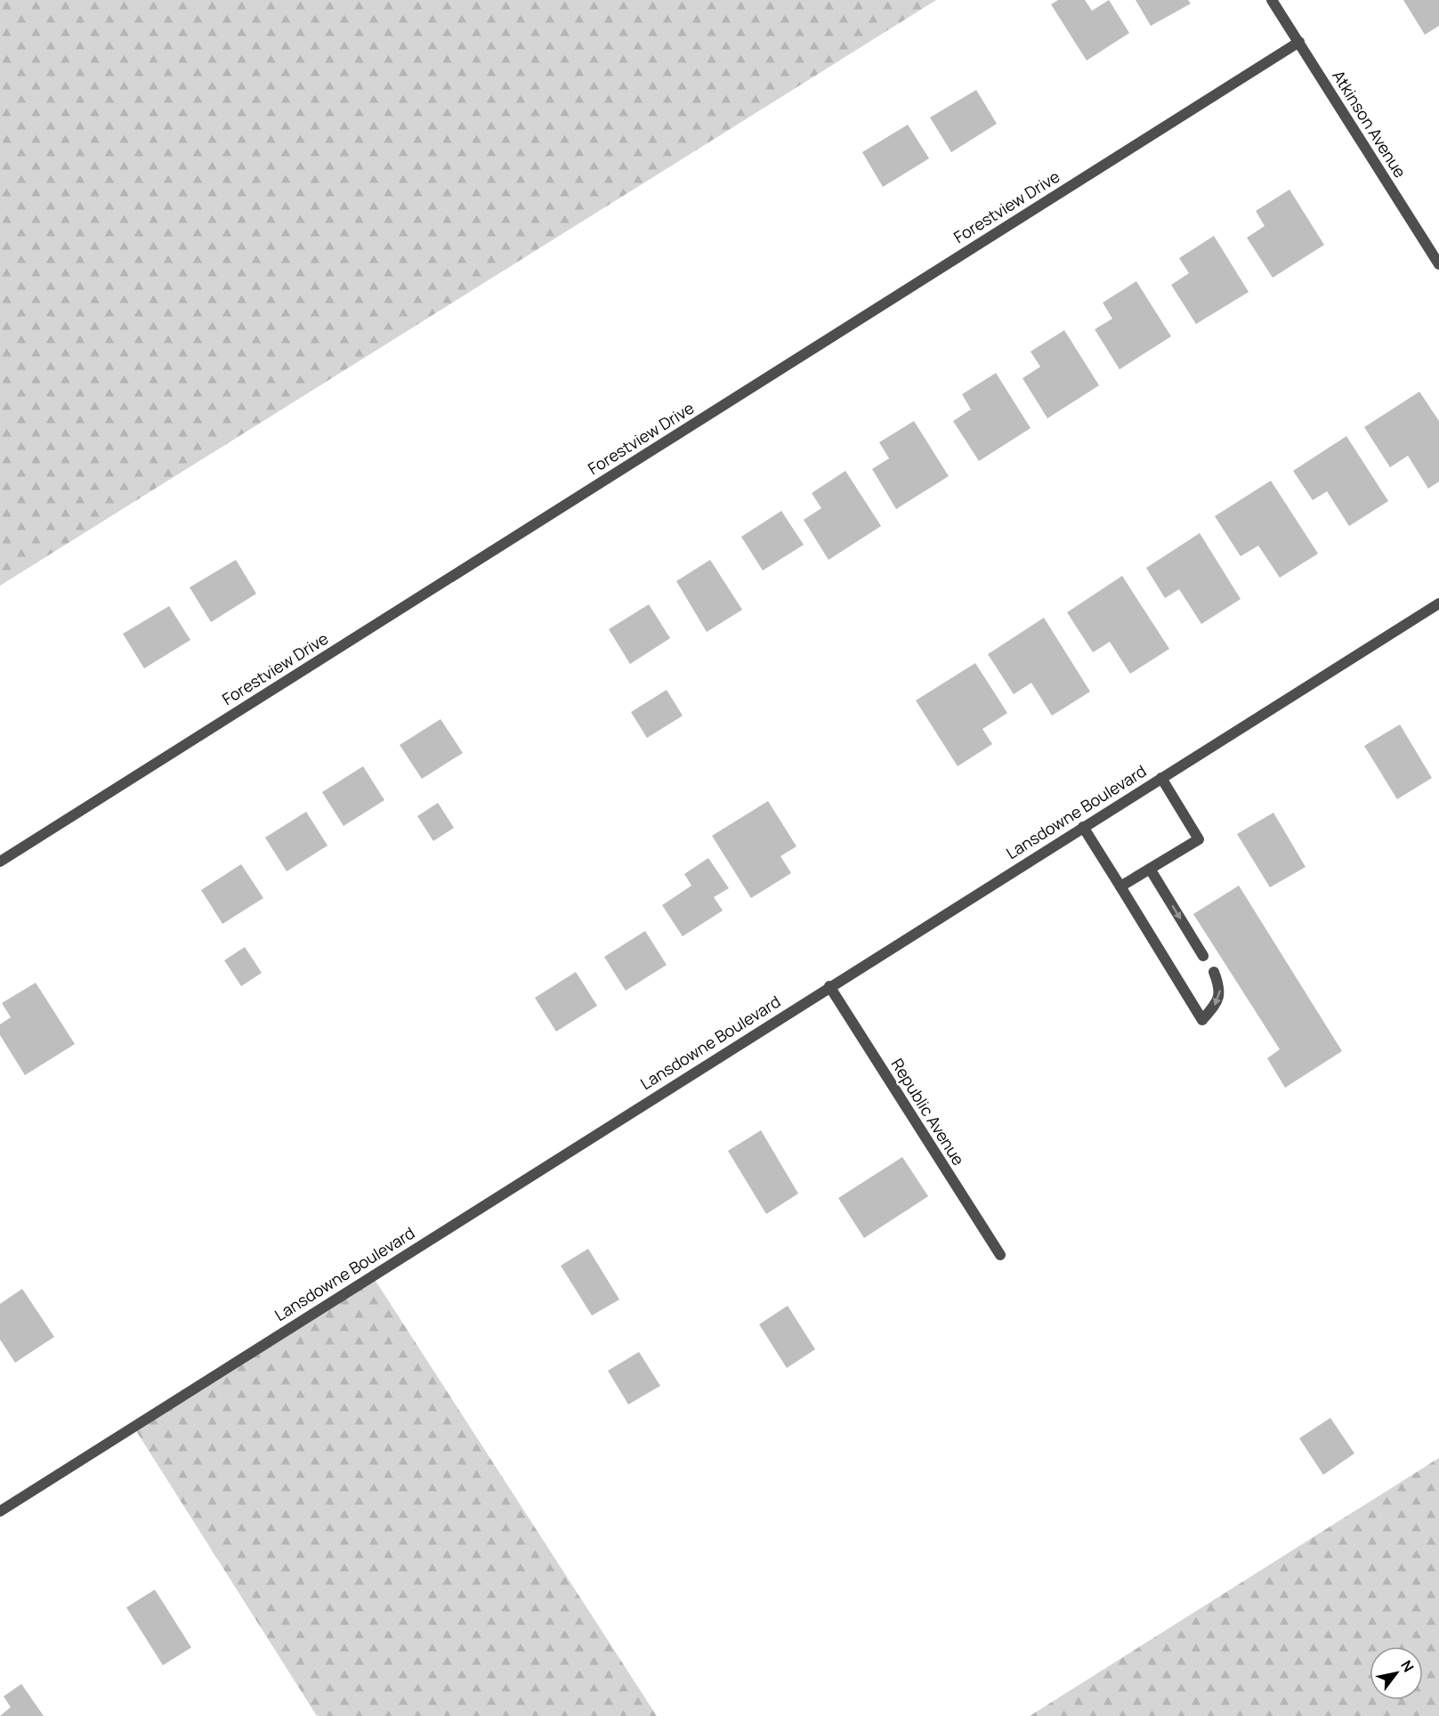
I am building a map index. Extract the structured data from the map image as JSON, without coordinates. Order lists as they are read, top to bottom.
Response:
{
  "streets": {
    "street": [
      "Atkinson Avenue",
      "Forestview Drive",
      "Lansdowne Boulevard",
      "Republic Avenue"
    ]
  },
  "crossings": [
    ["Atkinson Avenue", "Forestview Drive"],
    ["Lansdowne Boulevard", "Republic Avenue"]
  ],
  "north": "top right"
}
